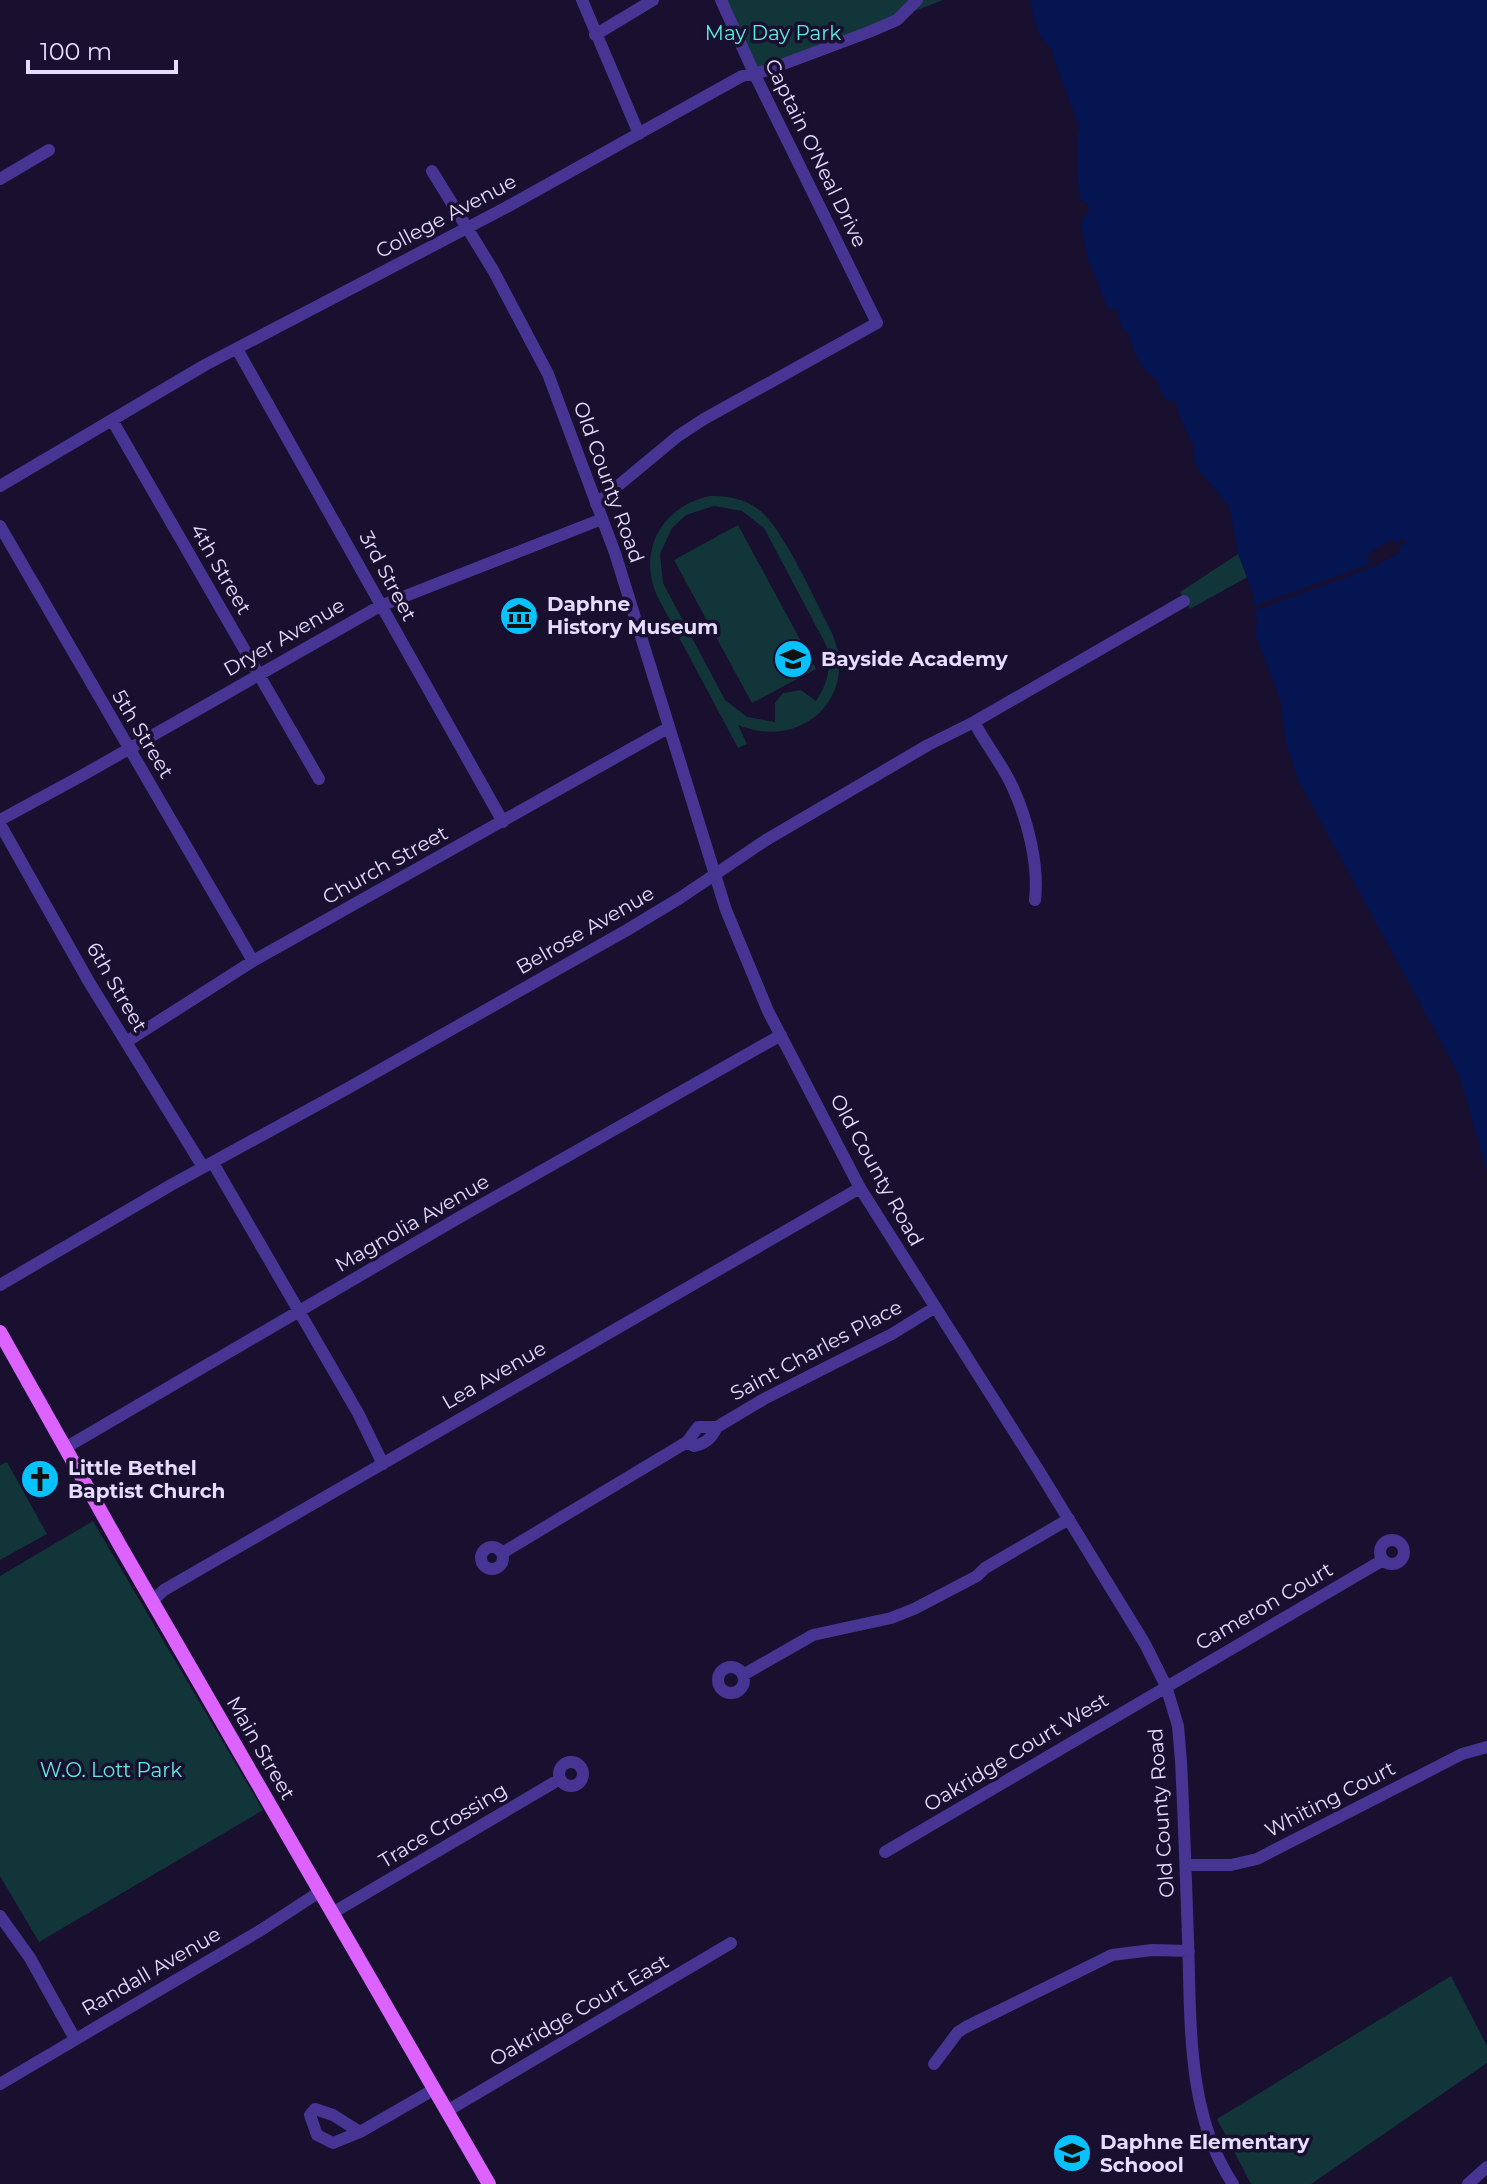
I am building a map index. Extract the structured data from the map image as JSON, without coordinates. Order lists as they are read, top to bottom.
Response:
{
  "streets": {
    "main road": ["Main Street"],
    "street": [
      "Captain O'Neal Drive",
      "College Avenue",
      "Old County Road",
      "4th Street",
      "3rd Street",
      "Dryer Avenue",
      "5th Street",
      "Church Street",
      "Belrose Avenue",
      "6th Street",
      "Magnolia Avenue",
      "Saint Charles Place",
      "Lea Avenue",
      "Cameron Court",
      "Oakridge Court West",
      "Whiting Court",
      "Trace Crossing",
      "Randall Avenue",
      "Oakridge Court East"
    ]
  },
  "crossings": [
    ["Captain O'Neal Drive", "College Avenue"],
    ["Captain O'Neal Drive", "Old County Road"],
    ["College Avenue", "Old County Road"],
    ["College Avenue", "4th Street"],
    ["College Avenue", "3rd Street"],
    ["Old County Road", "Dryer Avenue"],
    ["Old County Road", "Church Street"],
    ["Old County Road", "Belrose Avenue"],
    ["Old County Road", "Magnolia Avenue"],
    ["Old County Road", "Saint Charles Place"],
    ["Old County Road", "Lea Avenue"],
    ["Old County Road", "Cameron Court"],
    ["Old County Road", "Oakridge Court West"],
    ["Old County Road", "Whiting Court"],
    ["4th Street", "Dryer Avenue"],
    ["3rd Street", "Dryer Avenue"],
    ["3rd Street", "Church Street"],
    ["Dryer Avenue", "5th Street"],
    ["Dryer Avenue", "6th Street"],
    ["5th Street", "Church Street"],
    ["Church Street", "6th Street"],
    ["Belrose Avenue", "6th Street"],
    ["6th Street", "Magnolia Avenue"],
    ["6th Street", "Lea Avenue"],
    ["Magnolia Avenue", "Main Street"],
    ["Lea Avenue", "Main Street"],
    ["Cameron Court", "Oakridge Court West"],
    ["Main Street", "Trace Crossing"],
    ["Main Street", "Randall Avenue"],
    ["Main Street", "Oakridge Court East"]
  ],
  "parks": ["May Day Park", "W.O. Lott Park"],
  "places": {
    "museum": ["Daphne History Museum"],
    "school or university": ["Bayside Academy", "Daphne Elementary Schoool"],
    "church": ["Little Bethel Baptist Church"]
  },
  "scale_bar": "100 m"
}
